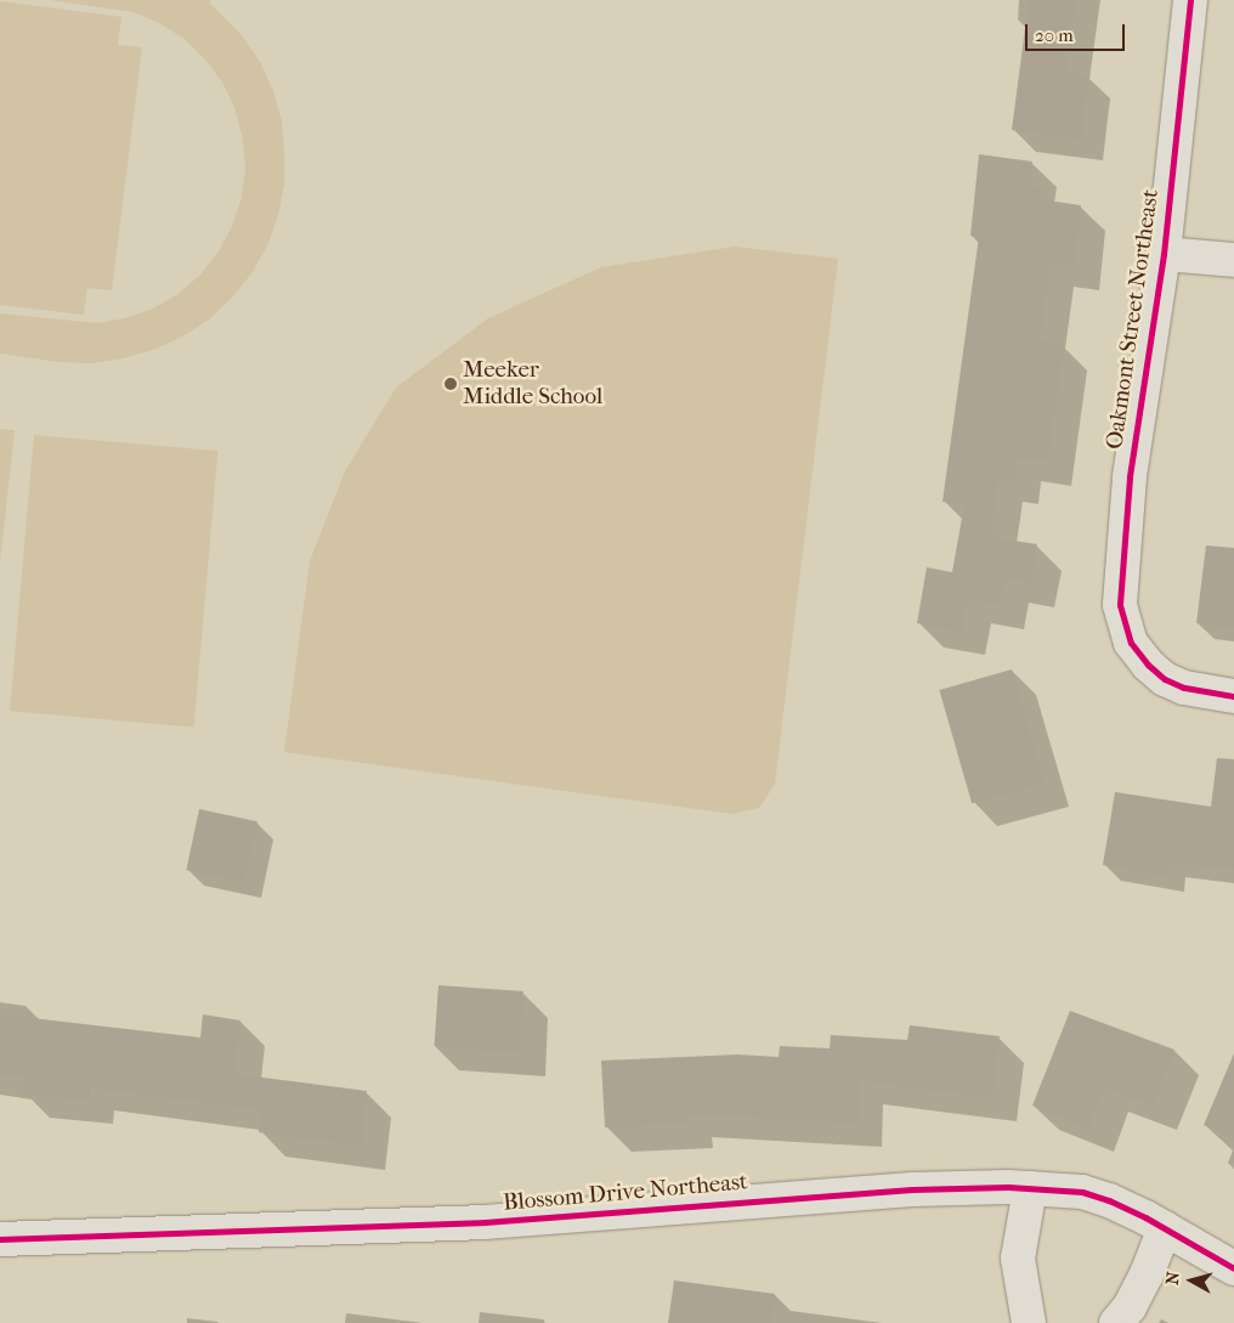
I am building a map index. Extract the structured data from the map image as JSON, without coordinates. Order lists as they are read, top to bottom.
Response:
{
  "streets": {
    "street": ["Oakmont Street Northeast", "Blossom Drive Northeast"]
  },
  "places": ["Meeker Middle School"],
  "scale_bar": "20 m",
  "north": "left"
}
